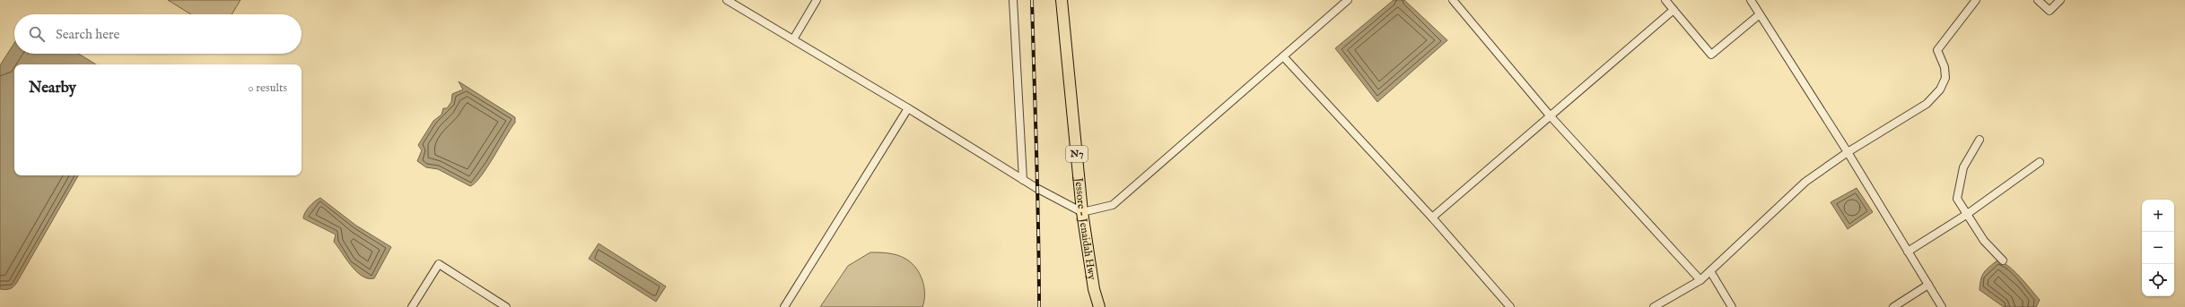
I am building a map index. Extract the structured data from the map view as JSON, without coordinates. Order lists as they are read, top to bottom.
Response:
{
  "streets": {
    "highway": ["N7", "Jessore - Jenaidah Hwy"]
  },
  "page": {
    "search": "Search here",
    "heading": ["Nearby", "0 results"],
    "map_buttons": ["+", "−"]
  }
}
